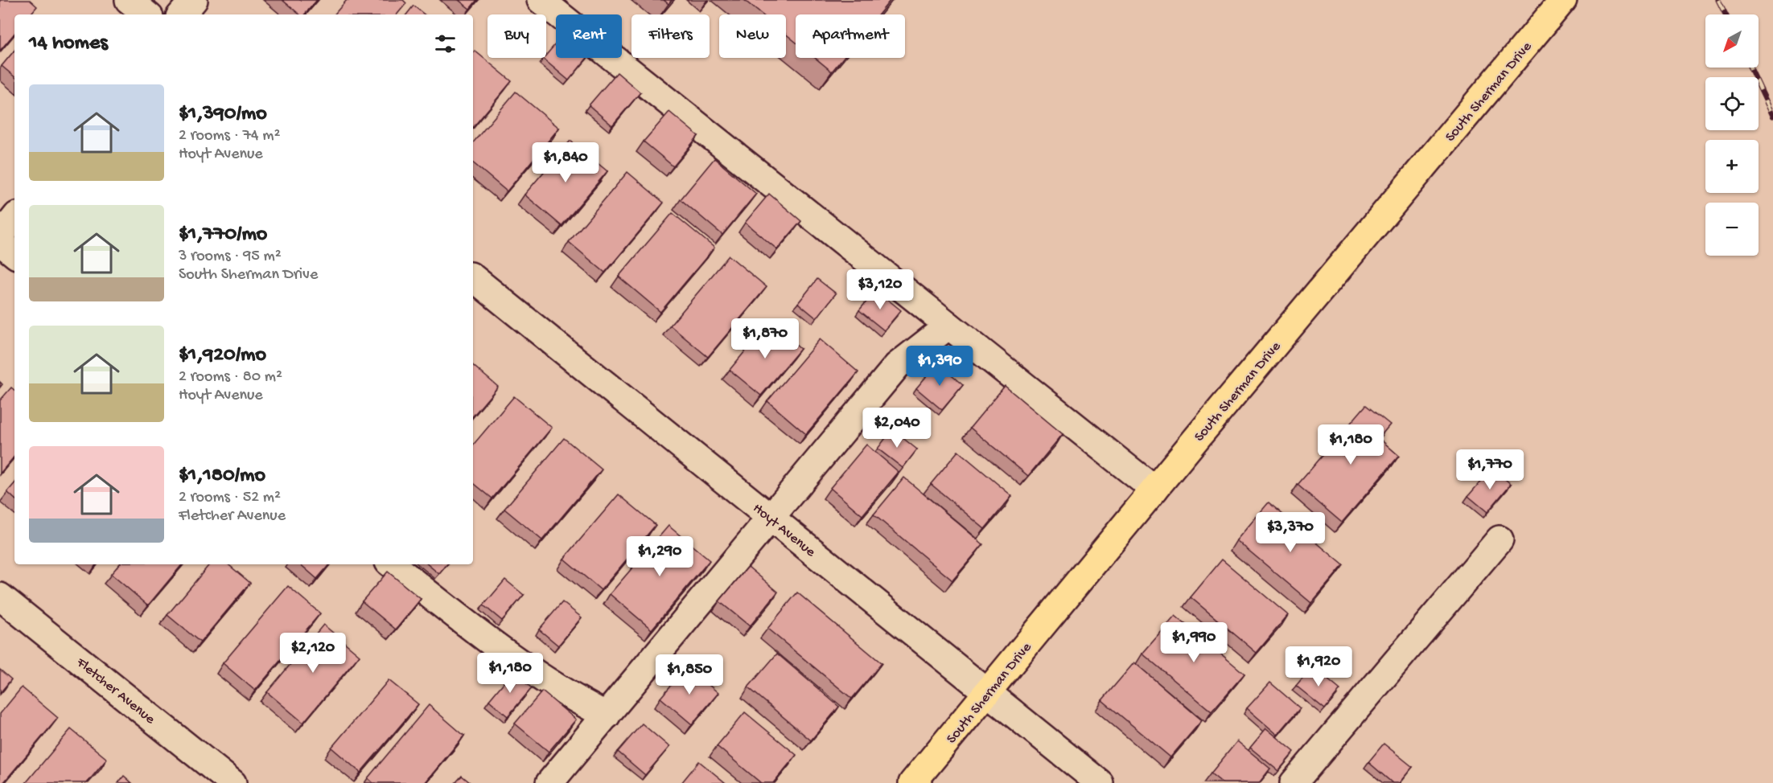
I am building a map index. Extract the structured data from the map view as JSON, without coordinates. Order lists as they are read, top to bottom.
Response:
{
  "streets": {
    "main road": ["South Sherman Drive"],
    "street": ["Hoyt Avenue", "Fletcher Avenue"]
  },
  "crossings": [
    ["South Sherman Drive", "Hoyt Avenue"]
  ],
  "north": "bottom left",
  "page": {
    "map_buttons": ["+", "−"],
    "chip": [
      "Buy",
      "Rent",
      "Filters",
      "New",
      "Apartment"
    ],
    "heading": "14 homes",
    "list": [
      {
        "name": "$1,390/mo",
        "note": "2 rooms · 74 m² · Hoyt Avenue"
      },
      {
        "name": "$1,770/mo",
        "note": "3 rooms · 95 m² · South Sherman Drive"
      },
      {
        "name": "$1,920/mo",
        "note": "2 rooms · 80 m² · Hoyt Avenue"
      },
      {
        "name": "$1,180/mo",
        "note": "2 rooms · 52 m² · Fletcher Avenue"
      }
    ],
    "price": [
      "$1,840",
      "$3,120",
      "$1,870",
      "$1,390",
      "$2,040",
      "$1,180",
      "$1,770",
      "$3,370",
      "$1,290",
      "$1,990",
      "$2,120",
      "$1,920",
      "$1,180",
      "$1,850"
    ]
  }
}
